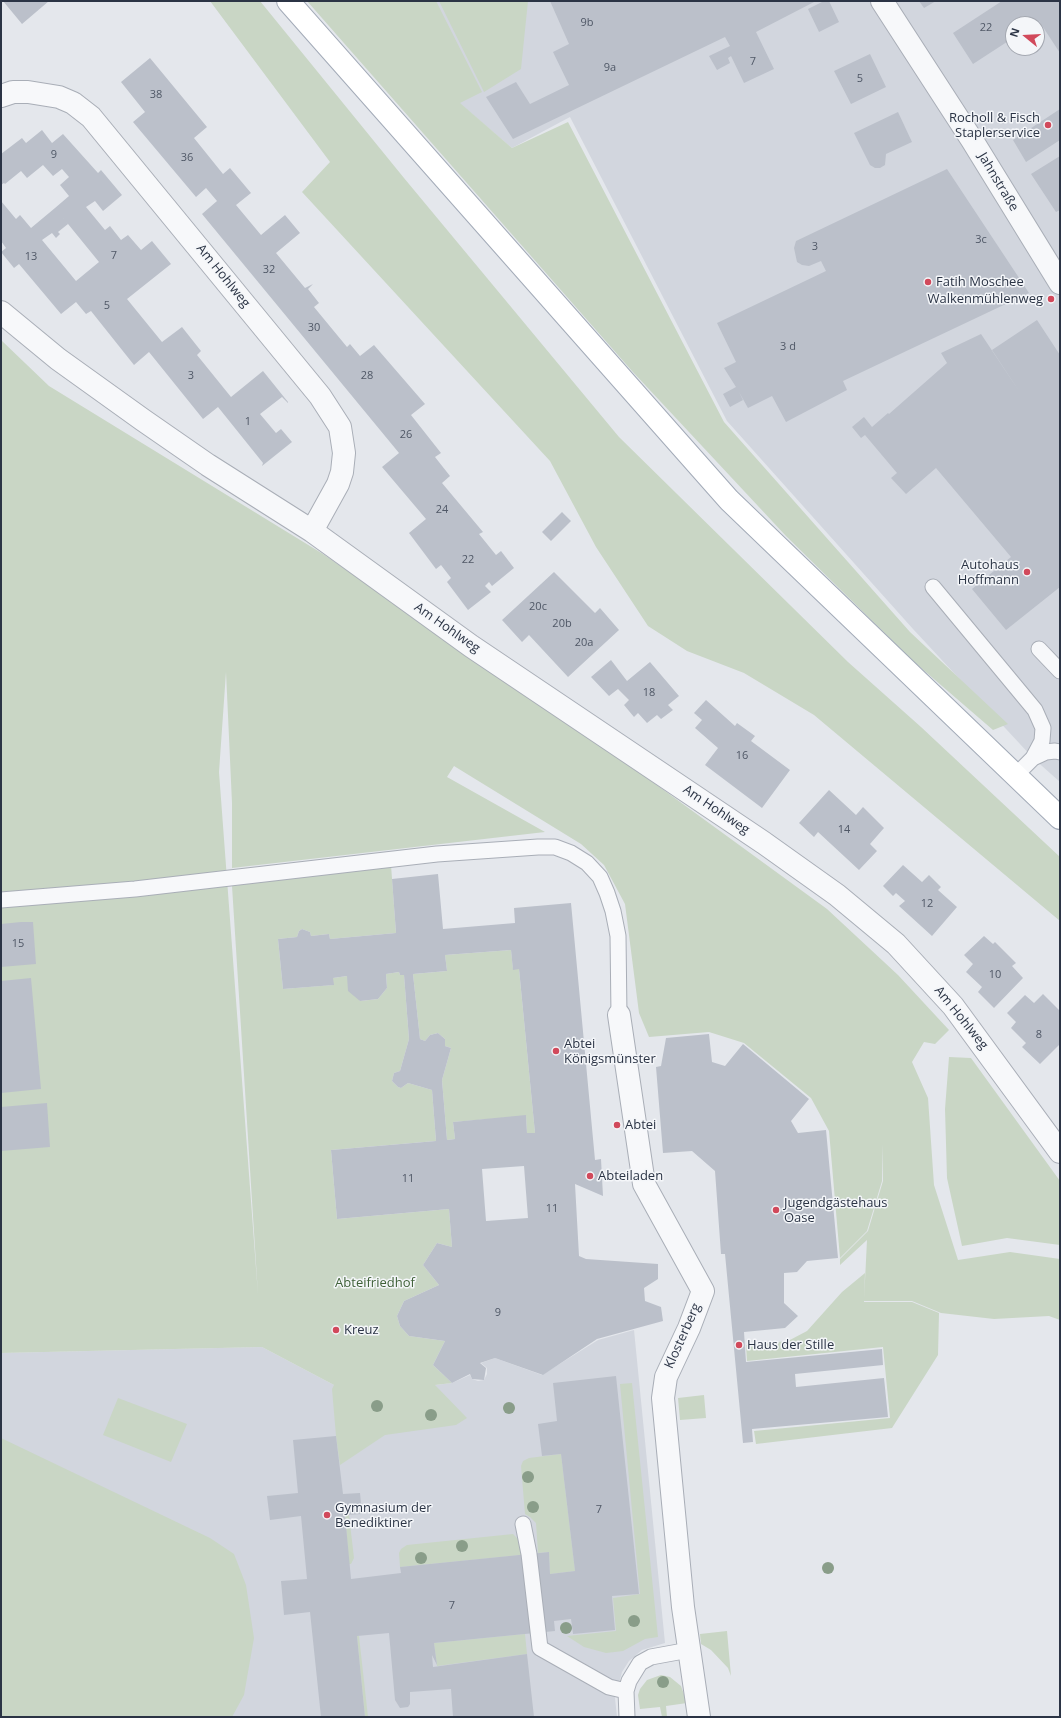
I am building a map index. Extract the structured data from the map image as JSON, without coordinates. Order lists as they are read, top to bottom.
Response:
{
  "streets": {
    "street": ["Jahnstraße", "Am Hohlweg", "Klosterberg"]
  },
  "parks": ["Abteifriedhof"],
  "places": [
    "Rocholl & Fisch Staplerservice",
    "Fatih Moschee",
    "Walkenmühlenweg",
    "Autohaus Hoffmann",
    "Abtei Königsmünster",
    "Abtei",
    "Abteiladen",
    "Jugendgästehaus Oase",
    "Kreuz",
    "Haus der Stille",
    "Gymnasium der Benediktiner"
  ],
  "house_numbers": [
    "9b",
    "22",
    "7",
    "9a",
    "5",
    "38",
    "9",
    "36",
    "3c",
    "3",
    "7",
    "13",
    "32",
    "5",
    "30",
    "3 d",
    "3",
    "28",
    "1",
    "26",
    "24",
    "22",
    "20c",
    "20b",
    "20a",
    "18",
    "16",
    "14",
    "12",
    "15",
    "10",
    "8",
    "11",
    "11",
    "9",
    "7",
    "7"
  ],
  "north": "left"
}
